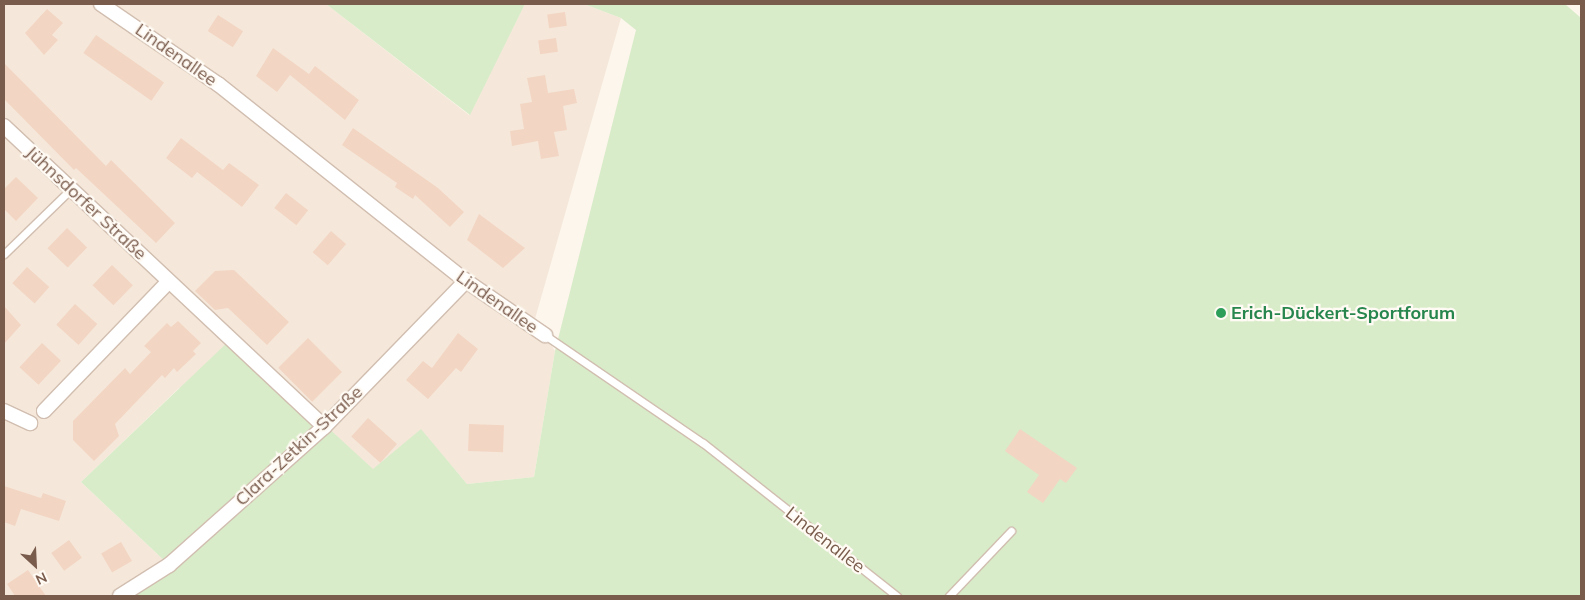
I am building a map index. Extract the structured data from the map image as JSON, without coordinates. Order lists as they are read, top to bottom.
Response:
{
  "streets": {
    "street": ["Lindenallee", "Jühnsdorfer Straße", "Clara-Zetkin-Straße"]
  },
  "crossings": [
    ["Lindenallee", "Clara-Zetkin-Straße"],
    ["Jühnsdorfer Straße", "Clara-Zetkin-Straße"]
  ],
  "places": ["Erich-Dückert-Sportforum"],
  "north": "bottom right"
}
